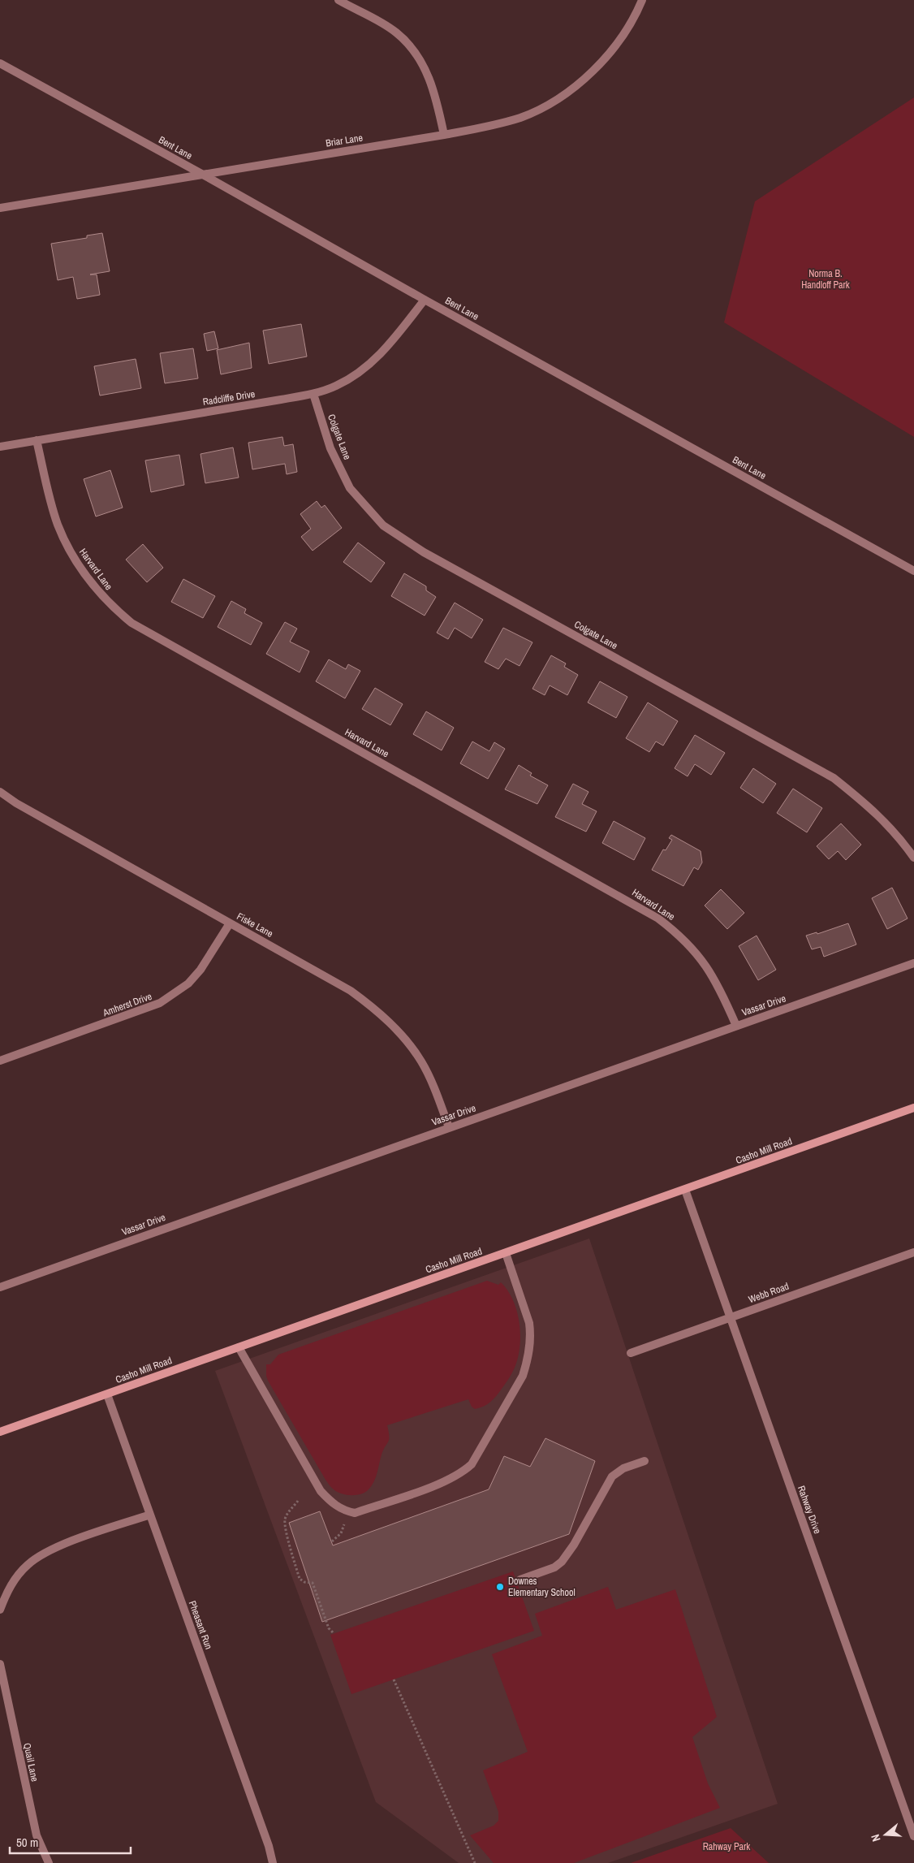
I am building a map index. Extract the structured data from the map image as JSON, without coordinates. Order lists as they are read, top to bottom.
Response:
{
  "streets": {
    "street": [
      "Briar Lane",
      "Bent Lane",
      "Radcliffe Drive",
      "Colgate Lane",
      "Harvard Lane",
      "Fiske Lane",
      "Amherst Drive",
      "Vassar Drive",
      "Casho Mill Road",
      "Webb Road",
      "Rahway Drive",
      "Pheasant Run",
      "Quail Lane"
    ]
  },
  "crossings": [
    ["Briar Lane", "Bent Lane"],
    ["Bent Lane", "Radcliffe Drive"],
    ["Radcliffe Drive", "Colgate Lane"],
    ["Radcliffe Drive", "Harvard Lane"],
    ["Harvard Lane", "Vassar Drive"],
    ["Fiske Lane", "Amherst Drive"],
    ["Fiske Lane", "Vassar Drive"],
    ["Casho Mill Road", "Rahway Drive"],
    ["Casho Mill Road", "Pheasant Run"],
    ["Webb Road", "Rahway Drive"]
  ],
  "parks": ["Norma B. Handloff Park", "Rahway Park"],
  "places": ["Downes Elementary School"],
  "scale_bar": "50 m",
  "north": "left"
}
